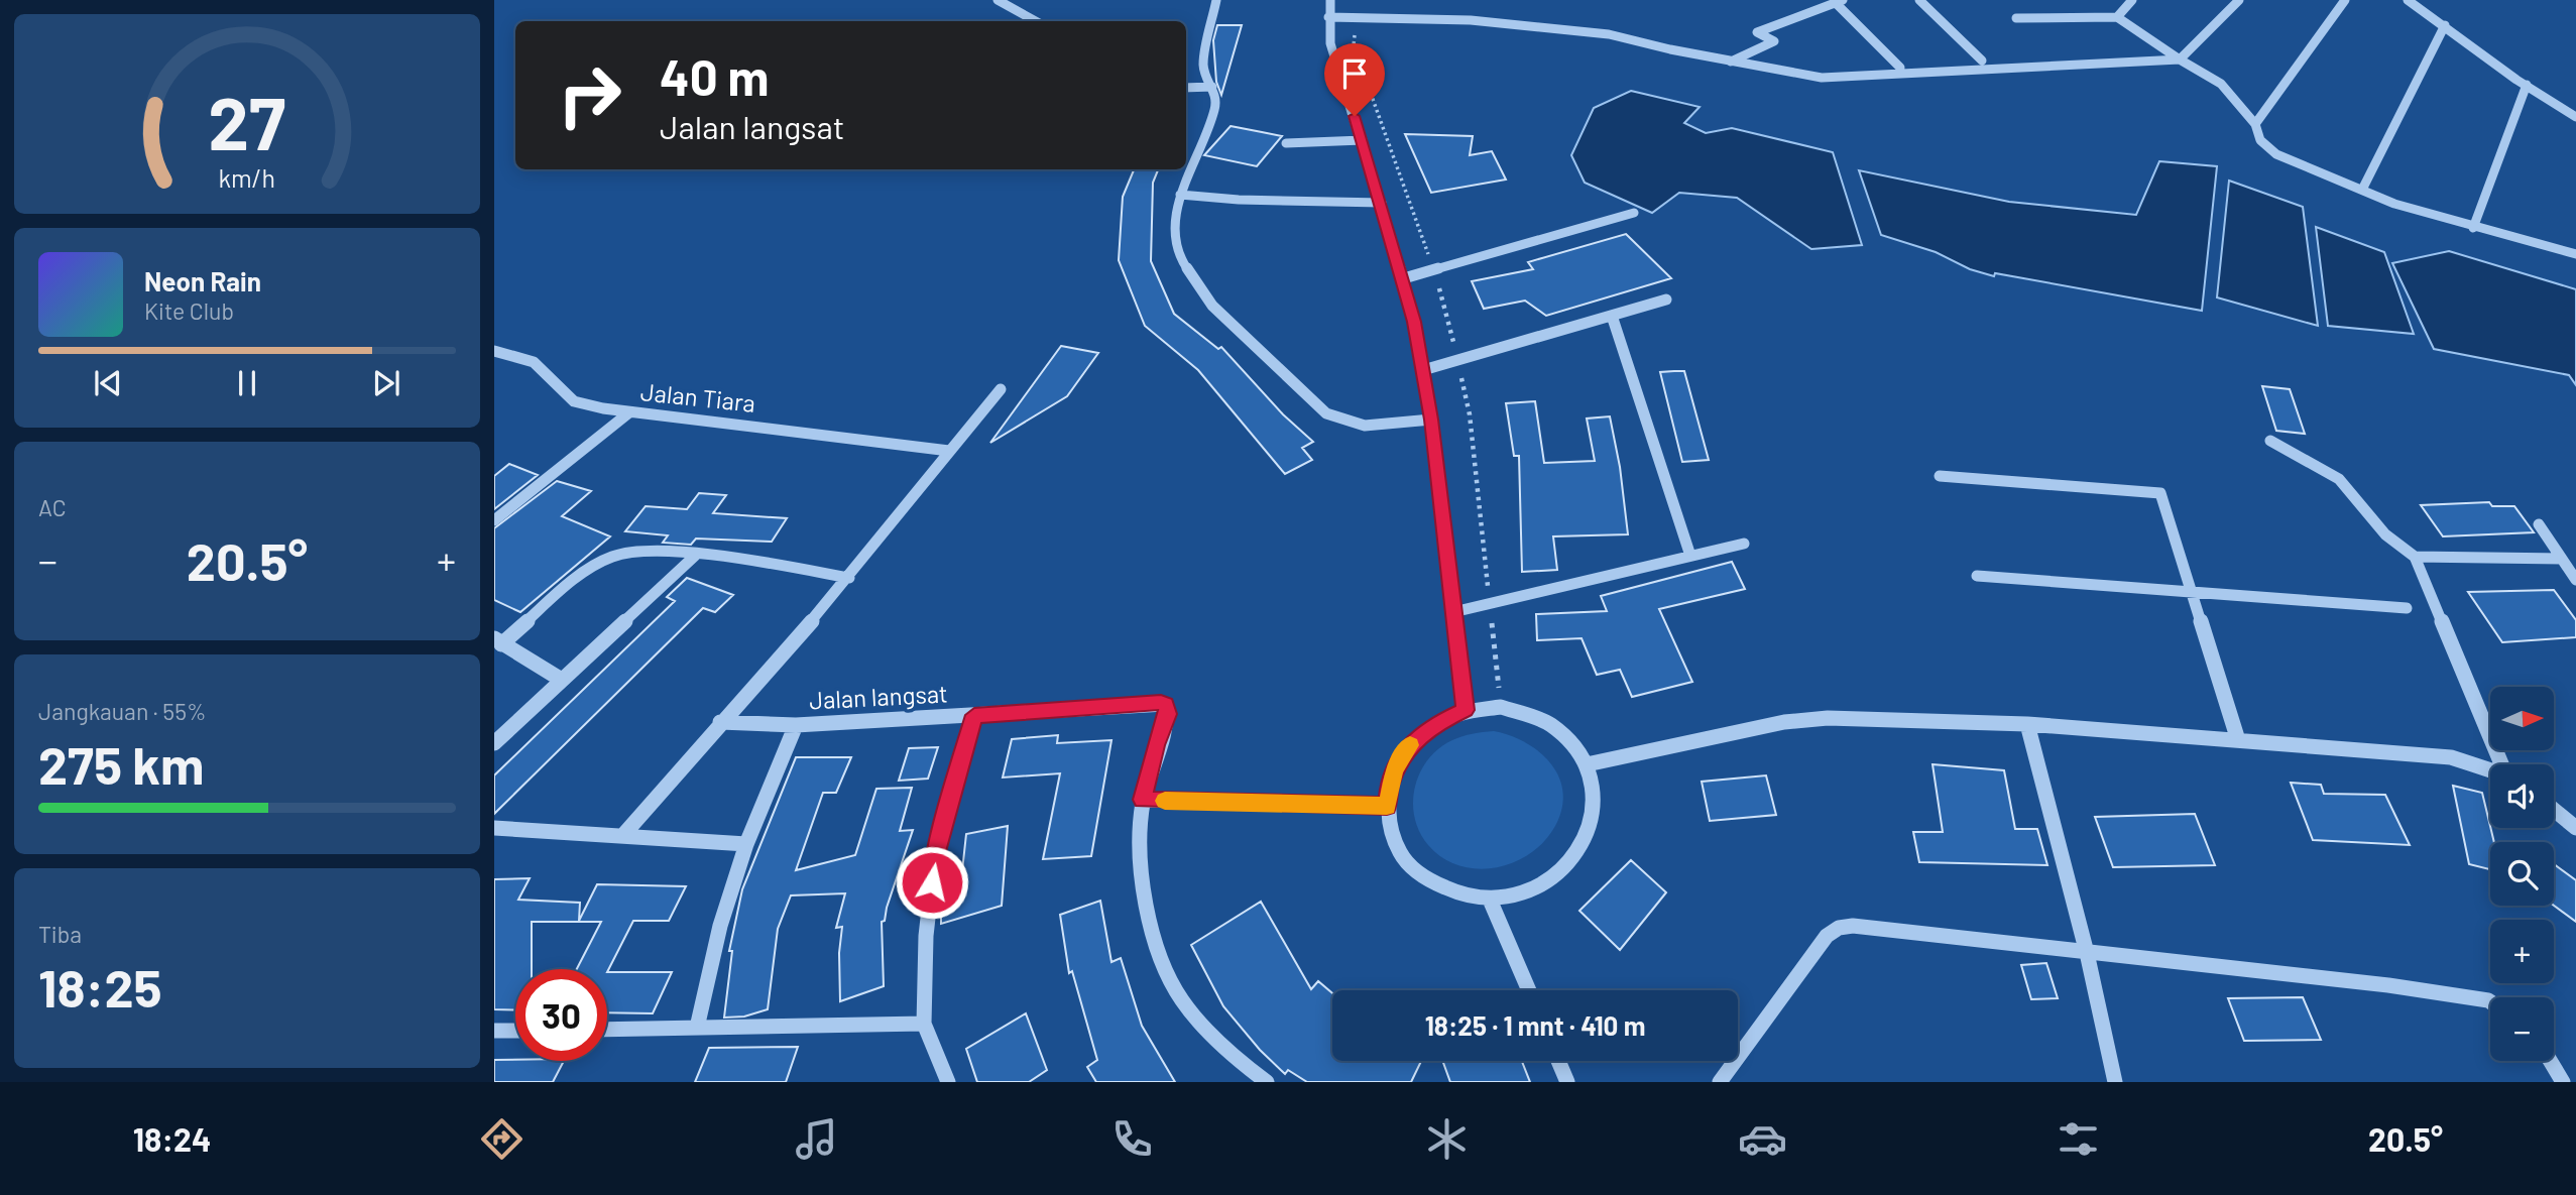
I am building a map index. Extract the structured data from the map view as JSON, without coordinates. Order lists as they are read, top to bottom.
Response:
{
  "streets": {
    "street": ["Jalan Tiara", "Jalan langsat"]
  },
  "north": "right",
  "page": {
    "turn": ["40 m", "Jalan langsat"],
    "song": ["Neon Rain", "Kite Club"],
    "tile": [
      "AC",
      ["Jangkauan · 55%", "275 km"],
      ["Tiba", "18:25"]
    ],
    "heat": ["−", "20.5°", "+"],
    "map_buttons": ["+", "−"],
    "limit": "30",
    "trip": "18:25 · 1 mnt · 410 m",
    "tabs": ["18:24", "20.5°"],
    "gauge": ["27", "km/h"]
  }
}
